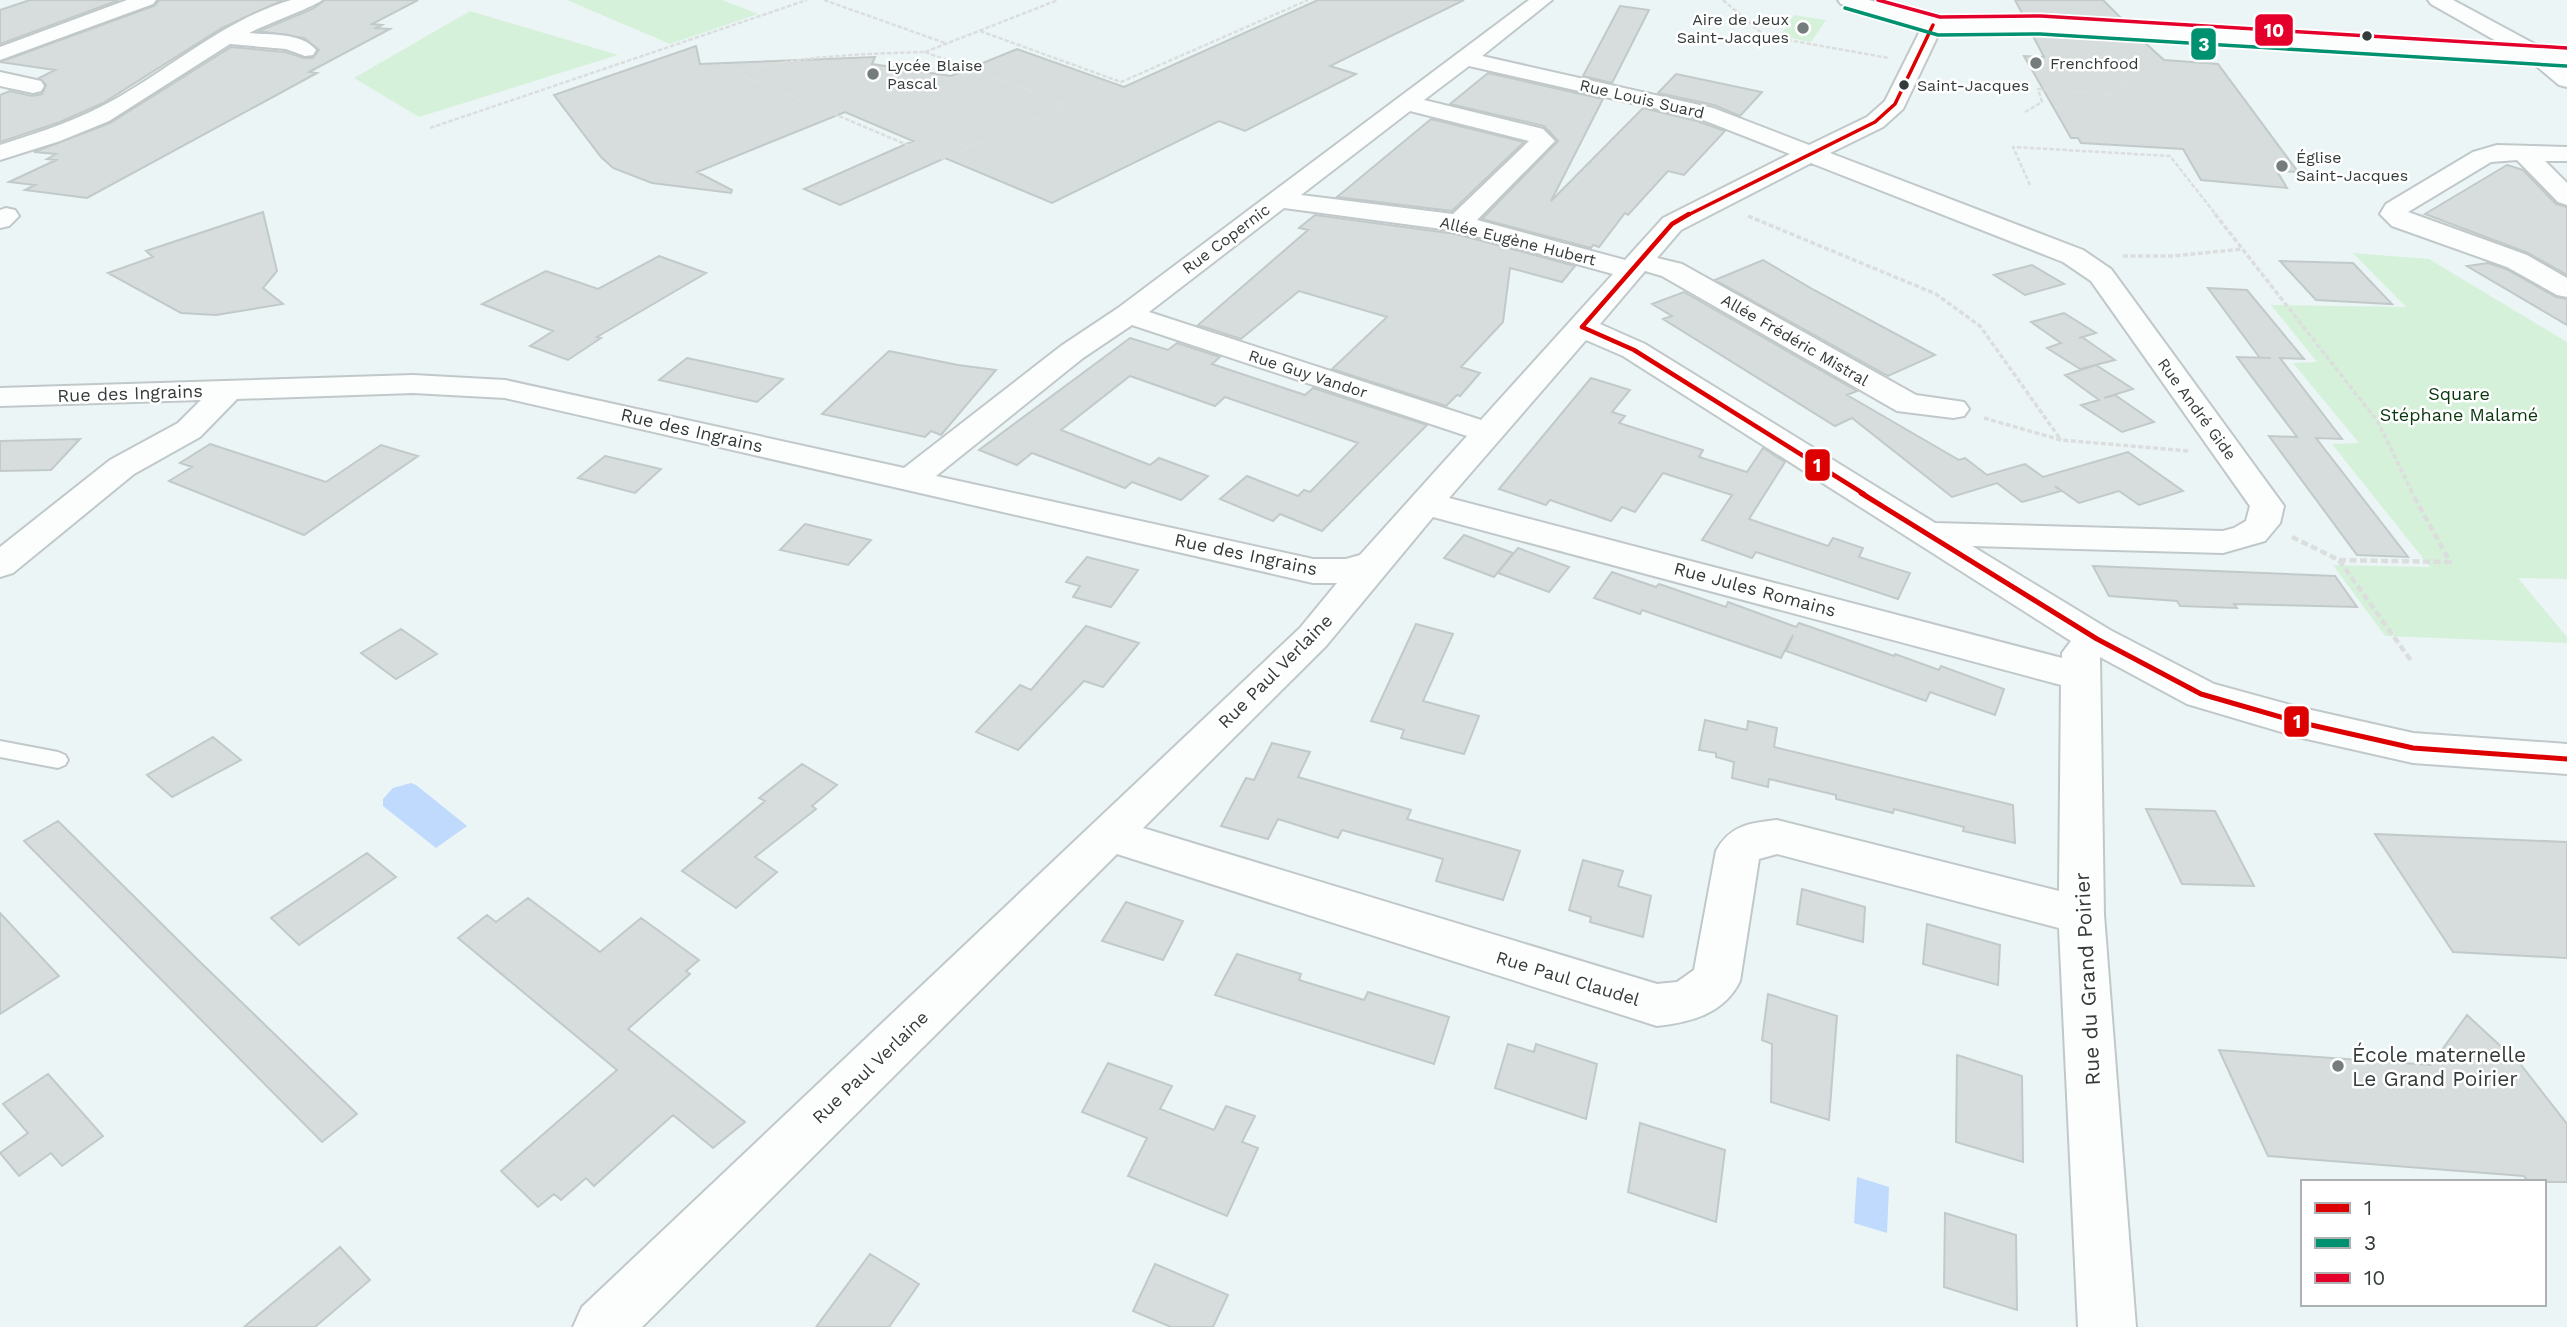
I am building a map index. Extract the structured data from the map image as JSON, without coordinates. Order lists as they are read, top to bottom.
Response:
{
  "streets": {
    "street": [
      "Rue Louis Suard",
      "Rue Copernic",
      "Allée Eugène Hubert",
      "Allée Frédéric Mistral",
      "Rue Guy Vandor",
      "Rue des Ingrains",
      "Rue André Gide",
      "Rue Jules Romains",
      "Rue Paul Verlaine",
      "Rue Paul Claudel",
      "Rue du Grand Poirier"
    ]
  },
  "crossings": [
    ["Rue Louis Suard", "Rue Copernic"],
    ["Rue Louis Suard", "Rue André Gide"],
    ["Rue Louis Suard", "Rue Paul Verlaine"],
    ["Rue Copernic", "Allée Eugène Hubert"],
    ["Rue Copernic", "Rue Guy Vandor"],
    ["Rue Copernic", "Rue des Ingrains"],
    ["Allée Eugène Hubert", "Allée Frédéric Mistral"],
    ["Allée Eugène Hubert", "Rue Paul Verlaine"],
    ["Allée Frédéric Mistral", "Rue Paul Verlaine"],
    ["Rue Guy Vandor", "Rue Paul Verlaine"],
    ["Rue des Ingrains", "Rue Paul Verlaine"],
    ["Rue André Gide", "Rue Paul Verlaine"],
    ["Rue Jules Romains", "Rue Paul Verlaine"],
    ["Rue Jules Romains", "Rue du Grand Poirier"],
    ["Rue Paul Verlaine", "Rue Paul Claudel"],
    ["Rue Paul Claudel", "Rue du Grand Poirier"]
  ],
  "parks": ["Square Stéphane Malamé"],
  "places": [
    "Aire de Jeux Saint-Jacques",
    "Frenchfood",
    "Lycée Blaise Pascal",
    "Saint-Jacques",
    "Église Saint-Jacques",
    "École maternelle Le Grand Poirier"
  ],
  "lines": ["transit line 10", "transit line 3", "transit line 1"],
  "legend": ["1", "3", "10"]
}
